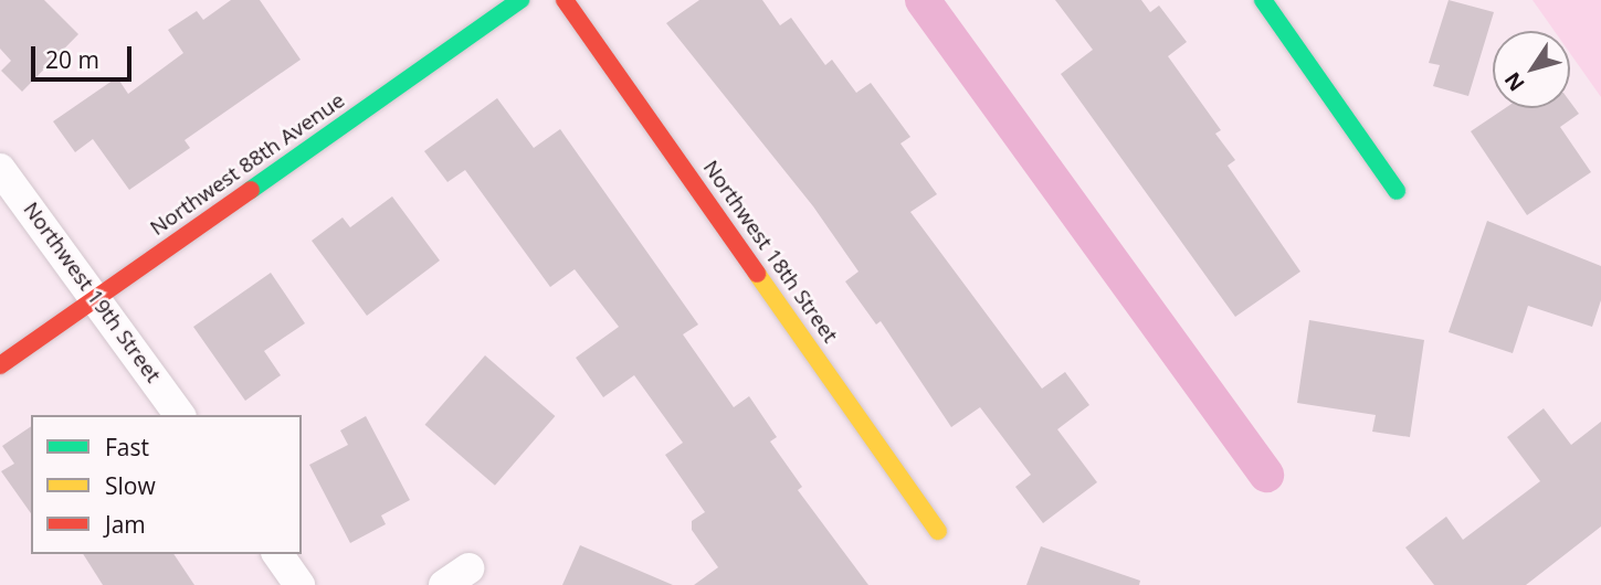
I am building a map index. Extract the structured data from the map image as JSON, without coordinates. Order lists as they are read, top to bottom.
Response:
{
  "streets": {
    "street": ["Northwest 88th Avenue", "Northwest 18th Street", "Northwest 19th Street"]
  },
  "crossings": [
    ["Northwest 88th Avenue", "Northwest 19th Street"]
  ],
  "legend": ["Fast", "Slow", "Jam"],
  "scale_bar": "20 m",
  "north": "bottom left"
}
